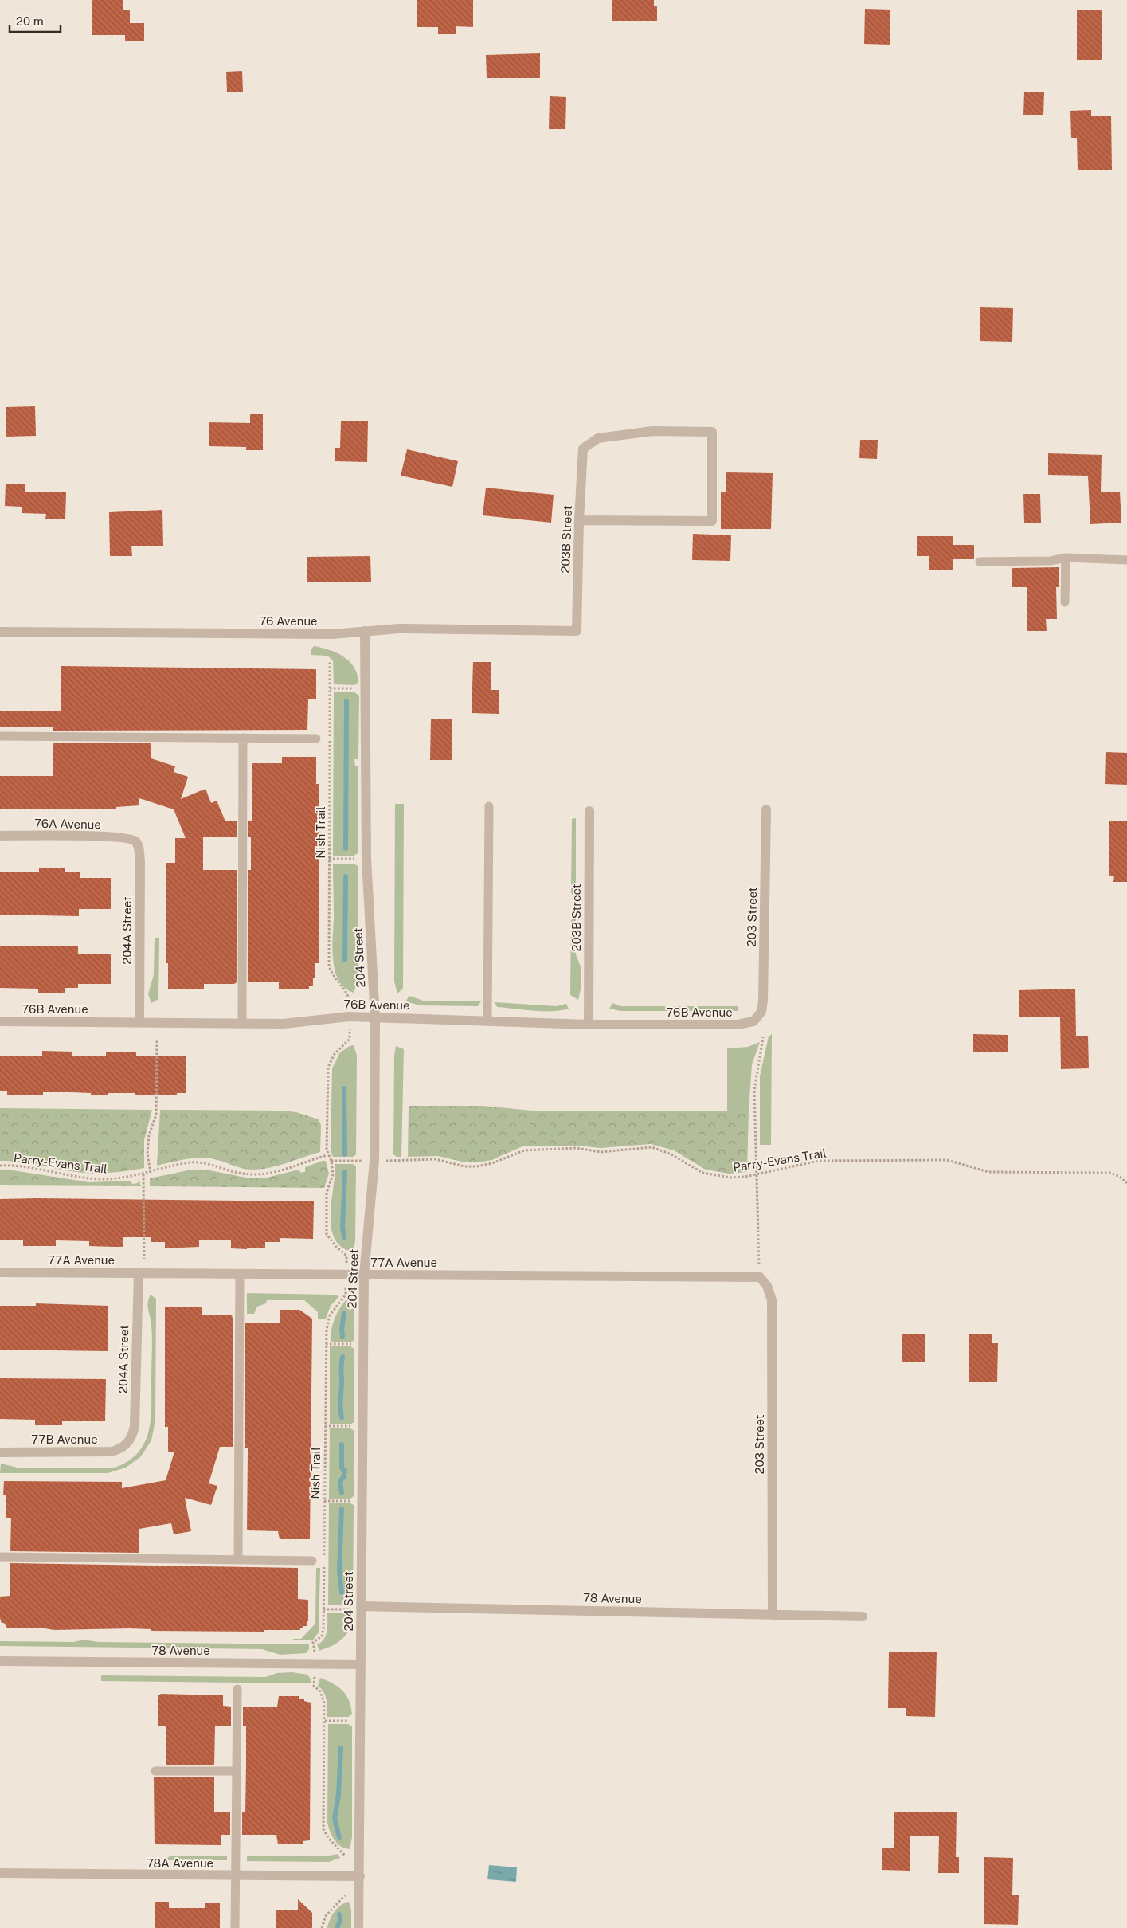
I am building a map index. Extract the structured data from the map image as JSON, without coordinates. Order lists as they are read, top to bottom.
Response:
{
  "streets": {
    "street": [
      "203B Street",
      "76 Avenue",
      "76A Avenue",
      "203 Street",
      "204A Street",
      "204 Street",
      "76B Avenue",
      "77A Avenue",
      "77B Avenue",
      "78 Avenue",
      "78A Avenue"
    ],
    "path": ["Nish Trail", "Parry-Evans Trail"]
  },
  "crossings": [
    ["203B Street", "76 Avenue"],
    ["203B Street", "76B Avenue"],
    ["76 Avenue", "204 Street"],
    ["76A Avenue", "204A Street"],
    ["203 Street", "76B Avenue"],
    ["203 Street", "77A Avenue"],
    ["203 Street", "78 Avenue"],
    ["204A Street", "76B Avenue"],
    ["204A Street", "77A Avenue"],
    ["204A Street", "77B Avenue"],
    ["204 Street", "76B Avenue"],
    ["204 Street", "77A Avenue"],
    ["204 Street", "78 Avenue"],
    ["204 Street", "78A Avenue"]
  ],
  "scale_bar": "20 m"
}
